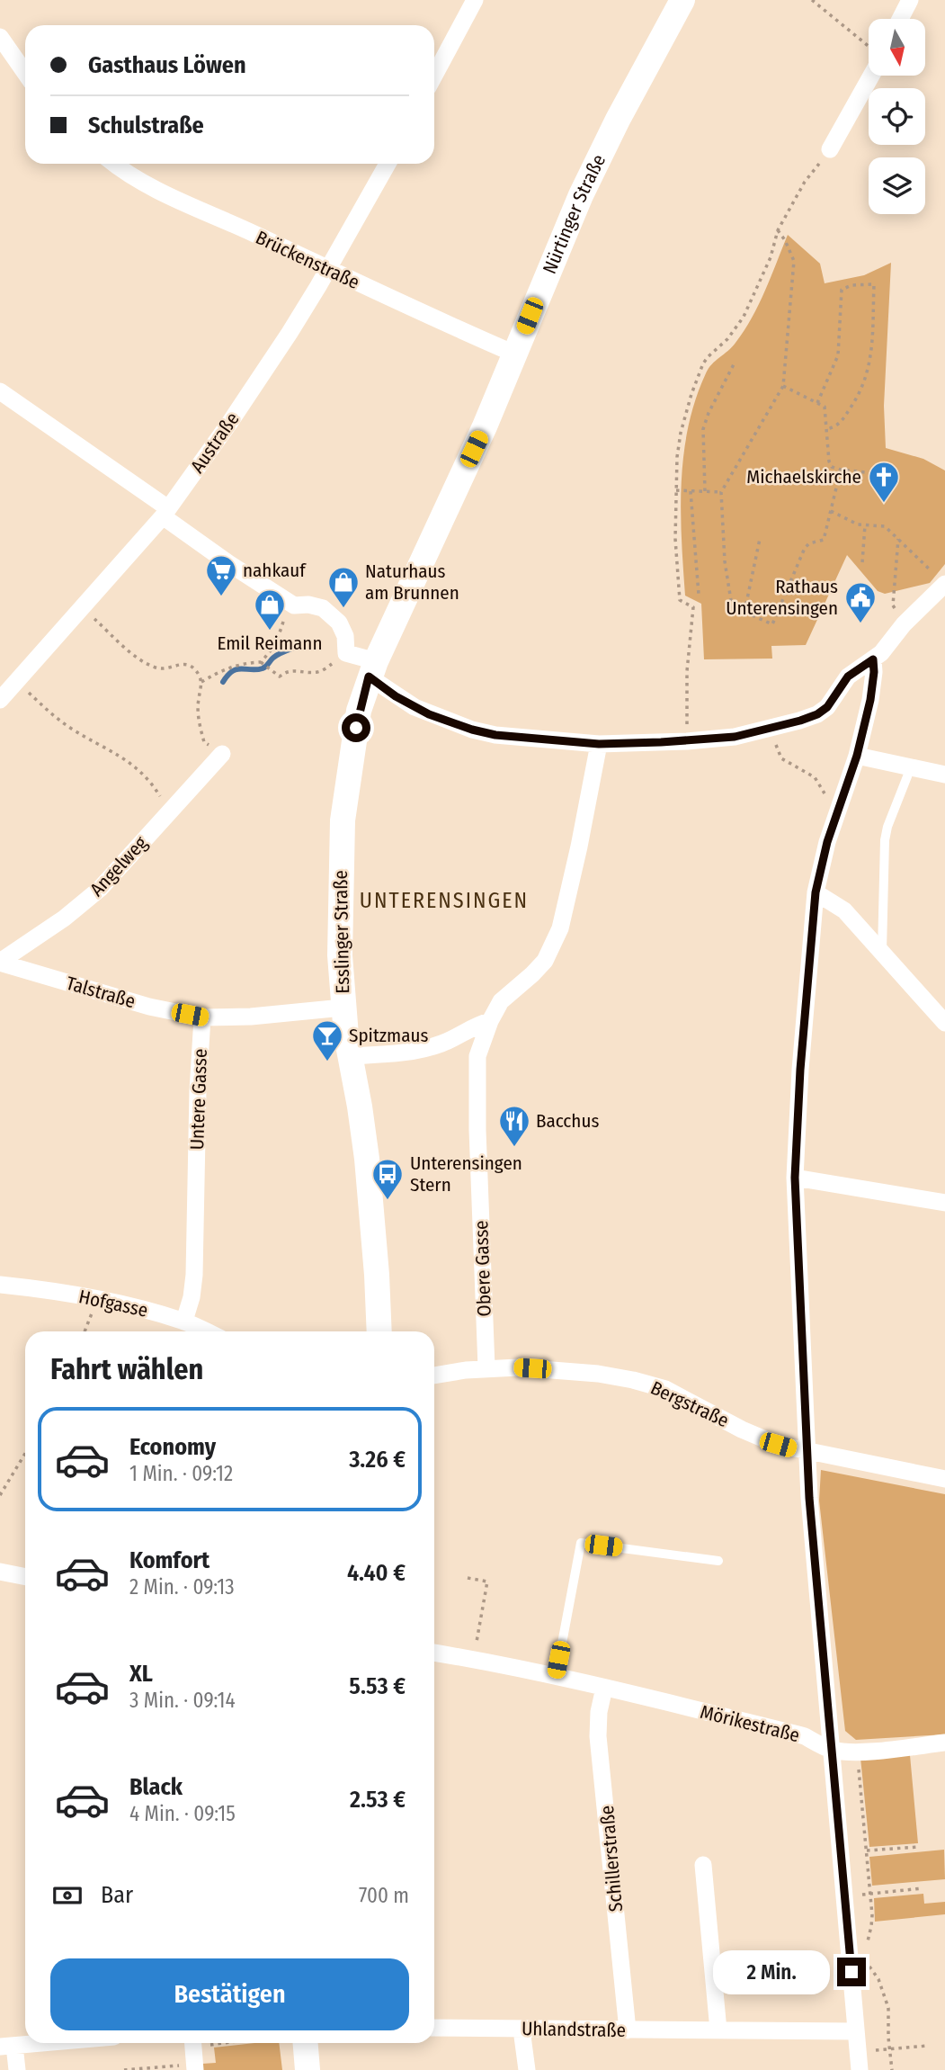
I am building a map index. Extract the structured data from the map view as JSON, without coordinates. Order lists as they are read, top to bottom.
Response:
{
  "streets": {
    "street": [
      "Nürtinger Straße",
      "Brückenstraße",
      "Austraße",
      "Angelweg",
      "Esslinger Straße",
      "Talstraße",
      "Untere Gasse",
      "Obere Gasse",
      "Hofgasse",
      "Bergstraße",
      "Mörikestraße",
      "Schillerstraße",
      "Uhlandstraße"
    ]
  },
  "crossings": [
    ["Nürtinger Straße", "Brückenstraße"],
    ["Nürtinger Straße", "Esslinger Straße"],
    ["Brückenstraße", "Austraße"],
    ["Angelweg", "Talstraße"],
    ["Talstraße", "Untere Gasse"],
    ["Untere Gasse", "Hofgasse"],
    ["Obere Gasse", "Bergstraße"],
    ["Mörikestraße", "Schillerstraße"],
    ["Schillerstraße", "Uhlandstraße"]
  ],
  "districts": ["UNTERENSINGEN"],
  "places": {
    "church": ["Michaelskirche"],
    "supermarket": ["nahkauf"],
    "shop": ["Naturhaus am Brunnen", "Emil Reimann"],
    "public building": ["Rathaus Unterensingen"],
    "bar": ["Spitzmaus"],
    "restaurant": ["Bacchus"],
    "bus stop": ["Unterensingen Stern"]
  },
  "north": "bottom",
  "page": {
    "banner": ["Gasthaus Löwen", "Schulstraße"],
    "heading": "Fahrt wählen",
    "list": [
      {
        "name": "Economy",
        "note": "1 Min. · 09:12",
        "value": "3.26 €"
      },
      {
        "name": "Komfort",
        "note": "2 Min. · 09:13",
        "value": "4.40 €"
      },
      {
        "name": "XL",
        "note": "3 Min. · 09:14",
        "value": "5.53 €"
      },
      {
        "name": "Black",
        "note": "4 Min. · 09:15",
        "value": "2.53 €"
      }
    ],
    "pay": ["Bar", "700 m"],
    "buttons": "Bestätigen",
    "bubble": "2 Min."
  }
}
